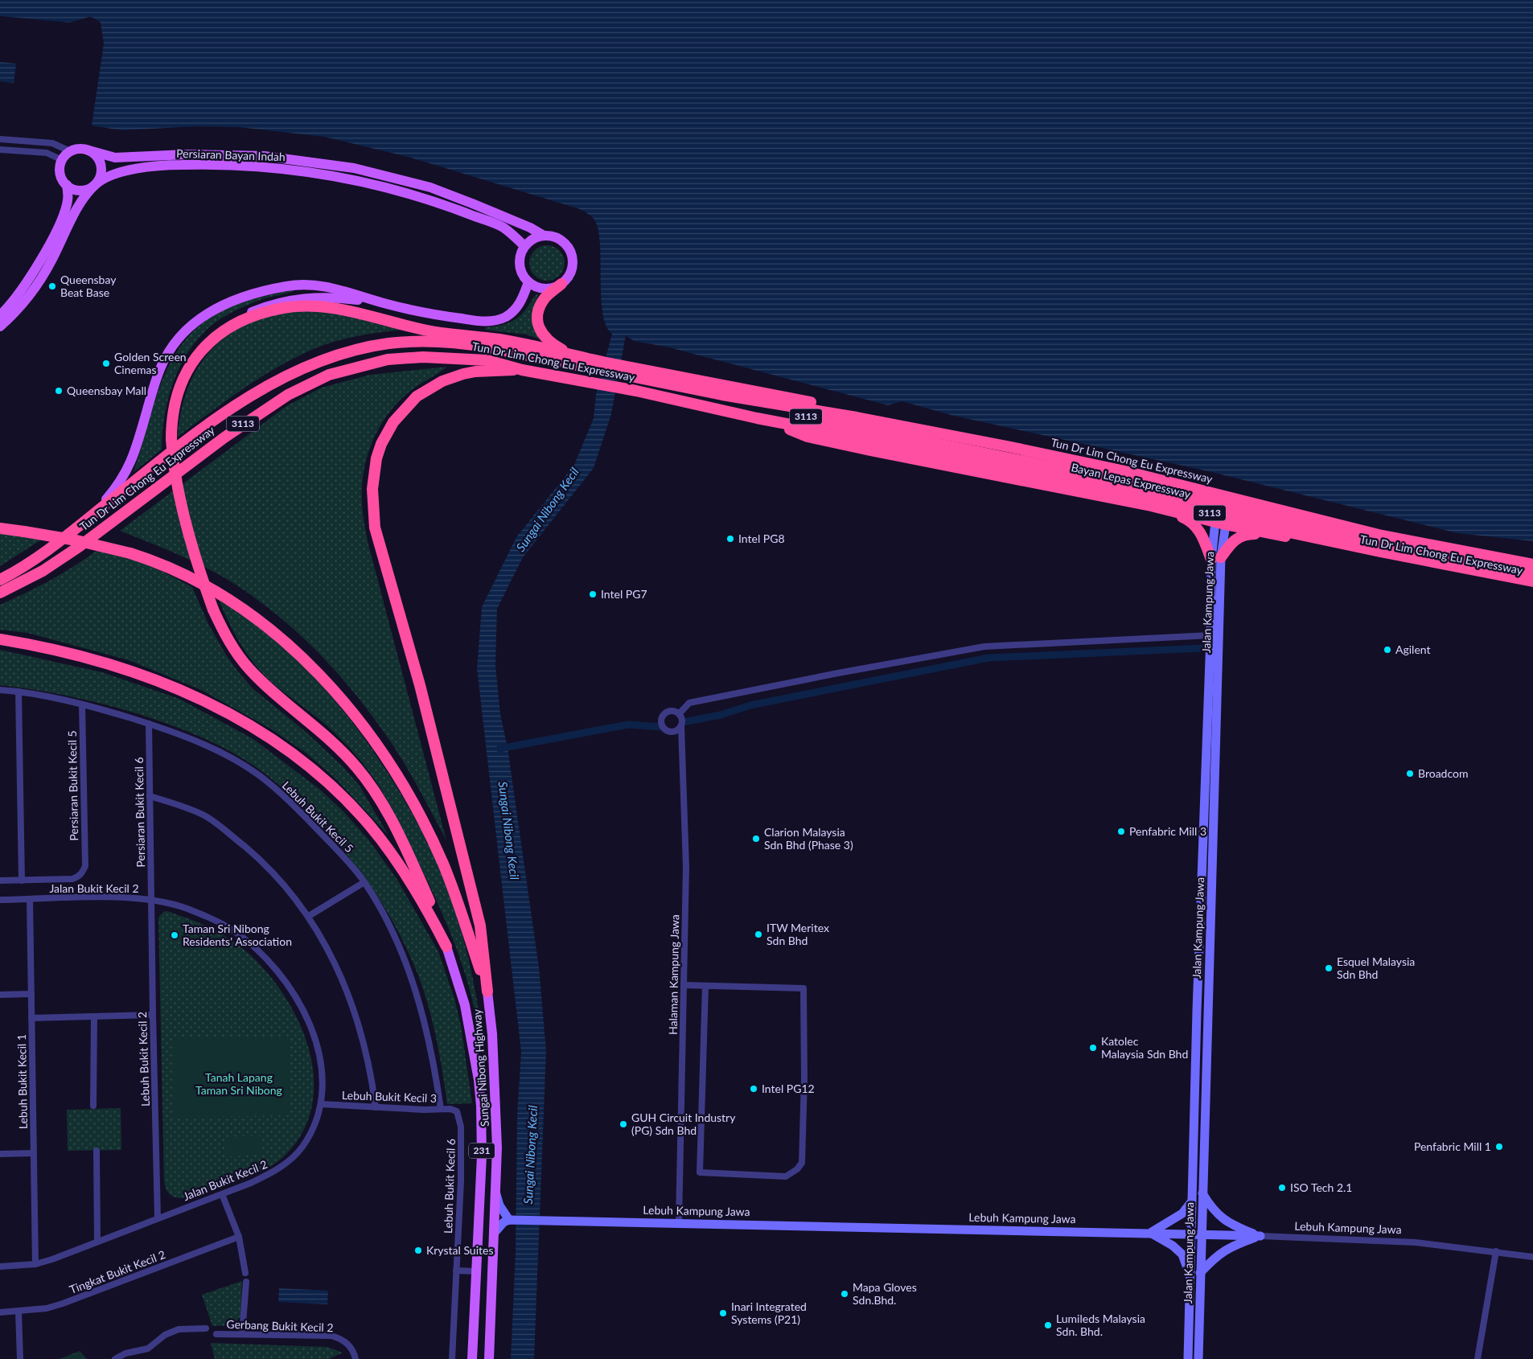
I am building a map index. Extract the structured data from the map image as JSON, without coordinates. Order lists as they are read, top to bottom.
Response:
{
  "streets": {
    "highway": ["Tun Dr Lim Chong Eu Expressway", "3113", "Bayan Lepas Expressway"],
    "main road": ["Persiaran Bayan Indah", "Sungai Nibong Highway", "231"],
    "street": [
      "Jalan Kampung Jawa",
      "Persiaran Bukit Kecil 5",
      "Persiaran Bukit Kecil 6",
      "Lebuh Bukit Kecil 5",
      "Jalan Bukit Kecil 2",
      "Halaman Kampung Jawa",
      "Lebuh Bukit Kecil 2",
      "Lebuh Bukit Kecil 1",
      "Lebuh Bukit Kecil 3",
      "Lebuh Bukit Kecil 6",
      "Lebuh Kampung Jawa",
      "Tingkat Bukit Kecil 2",
      "Gerbang Bukit Kecil 2"
    ]
  },
  "crossings": [
    ["Tun Dr Lim Chong Eu Expressway", "Bayan Lepas Expressway"],
    ["Tun Dr Lim Chong Eu Expressway", "Jalan Kampung Jawa"],
    ["Jalan Kampung Jawa", "Lebuh Kampung Jawa"],
    ["Persiaran Bukit Kecil 5", "Lebuh Bukit Kecil 5"],
    ["Persiaran Bukit Kecil 6", "Lebuh Bukit Kecil 5"],
    ["Persiaran Bukit Kecil 6", "Jalan Bukit Kecil 2"],
    ["Persiaran Bukit Kecil 6", "Lebuh Bukit Kecil 2"],
    ["Lebuh Bukit Kecil 5", "Lebuh Bukit Kecil 3"],
    ["Jalan Bukit Kecil 2", "Lebuh Bukit Kecil 2"],
    ["Jalan Bukit Kecil 2", "Lebuh Bukit Kecil 1"],
    ["Jalan Bukit Kecil 2", "Lebuh Bukit Kecil 3"],
    ["Halaman Kampung Jawa", "Lebuh Kampung Jawa"],
    ["Lebuh Bukit Kecil 3", "Lebuh Bukit Kecil 6"]
  ],
  "water": ["Sungai Nibong Kecil"],
  "parks": ["Tanah Lapang Taman Sri Nibong"],
  "places": [
    "Queensbay Beat Base",
    "Golden Screen Cinemas",
    "Queensbay Mall",
    "Intel PG8",
    "Intel PG7",
    "Agilent",
    "Broadcom",
    "Penfabric Mill 3",
    "Clarion Malaysia Sdn Bhd (Phase 3)",
    "ITW Meritex Sdn Bhd",
    "Taman Sri Nibong Residents' Association",
    "Esquel Malaysia Sdn Bhd",
    "Katolec Malaysia Sdn Bhd",
    "Intel PG12",
    "GUH Circuit Industry (PG) Sdn Bhd",
    "Penfabric Mill 1",
    "ISO Tech 2.1",
    "Krystal Suites",
    "Mapa Gloves Sdn.Bhd.",
    "Inari Integrated Systems (P21)",
    "Lumileds Malaysia Sdn. Bhd."
  ]
}
